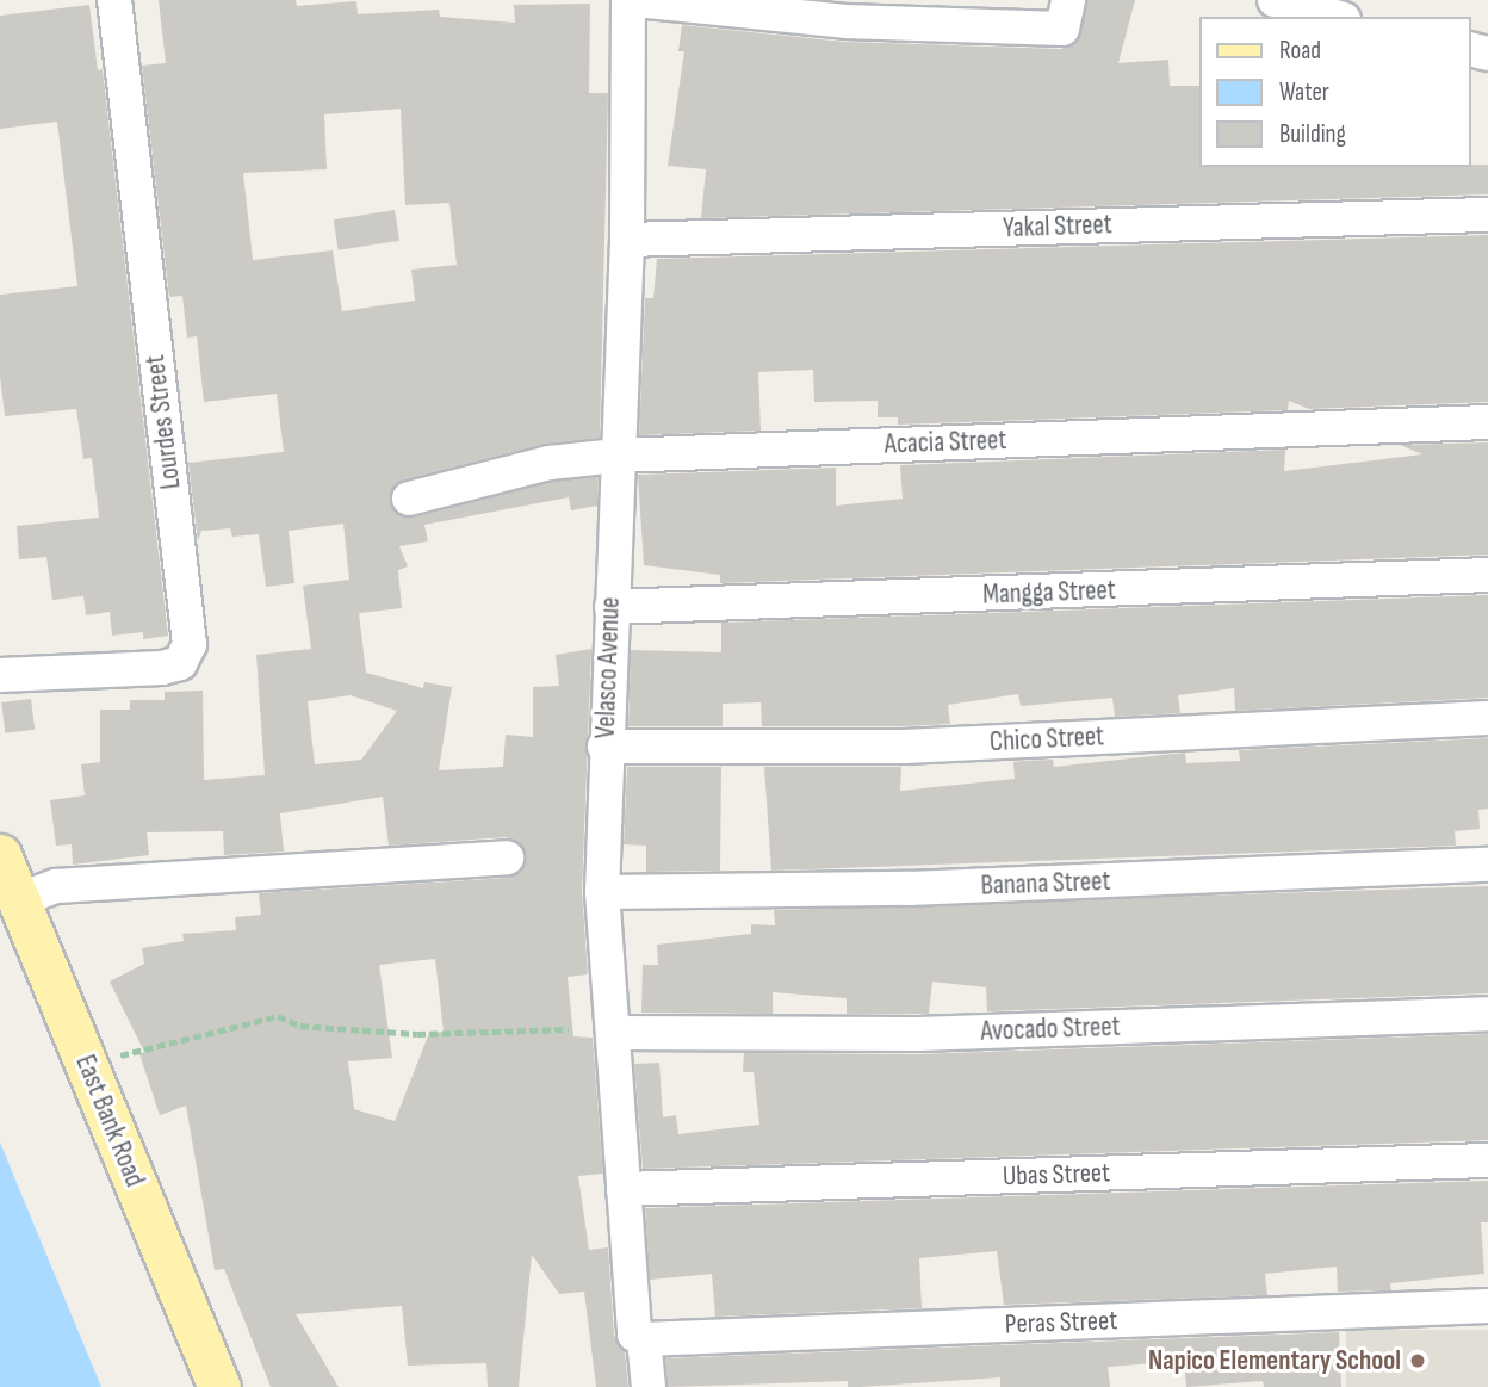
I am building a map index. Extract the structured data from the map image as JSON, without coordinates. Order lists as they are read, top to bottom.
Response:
{
  "streets": {
    "main road": ["East Bank Road"],
    "street": [
      "Yakal Street",
      "Lourdes Street",
      "Acacia Street",
      "Mangga Street",
      "Velasco Avenue",
      "Chico Street",
      "Banana Street",
      "Avocado Street",
      "Ubas Street",
      "Peras Street"
    ]
  },
  "crossings": [
    ["Yakal Street", "Velasco Avenue"],
    ["Acacia Street", "Velasco Avenue"],
    ["Mangga Street", "Velasco Avenue"],
    ["Velasco Avenue", "Chico Street"],
    ["Velasco Avenue", "Banana Street"],
    ["Velasco Avenue", "Avocado Street"],
    ["Velasco Avenue", "Ubas Street"],
    ["Velasco Avenue", "Peras Street"]
  ],
  "places": ["Napico Elementary School"],
  "legend": ["Road", "Water", "Building"]
}
